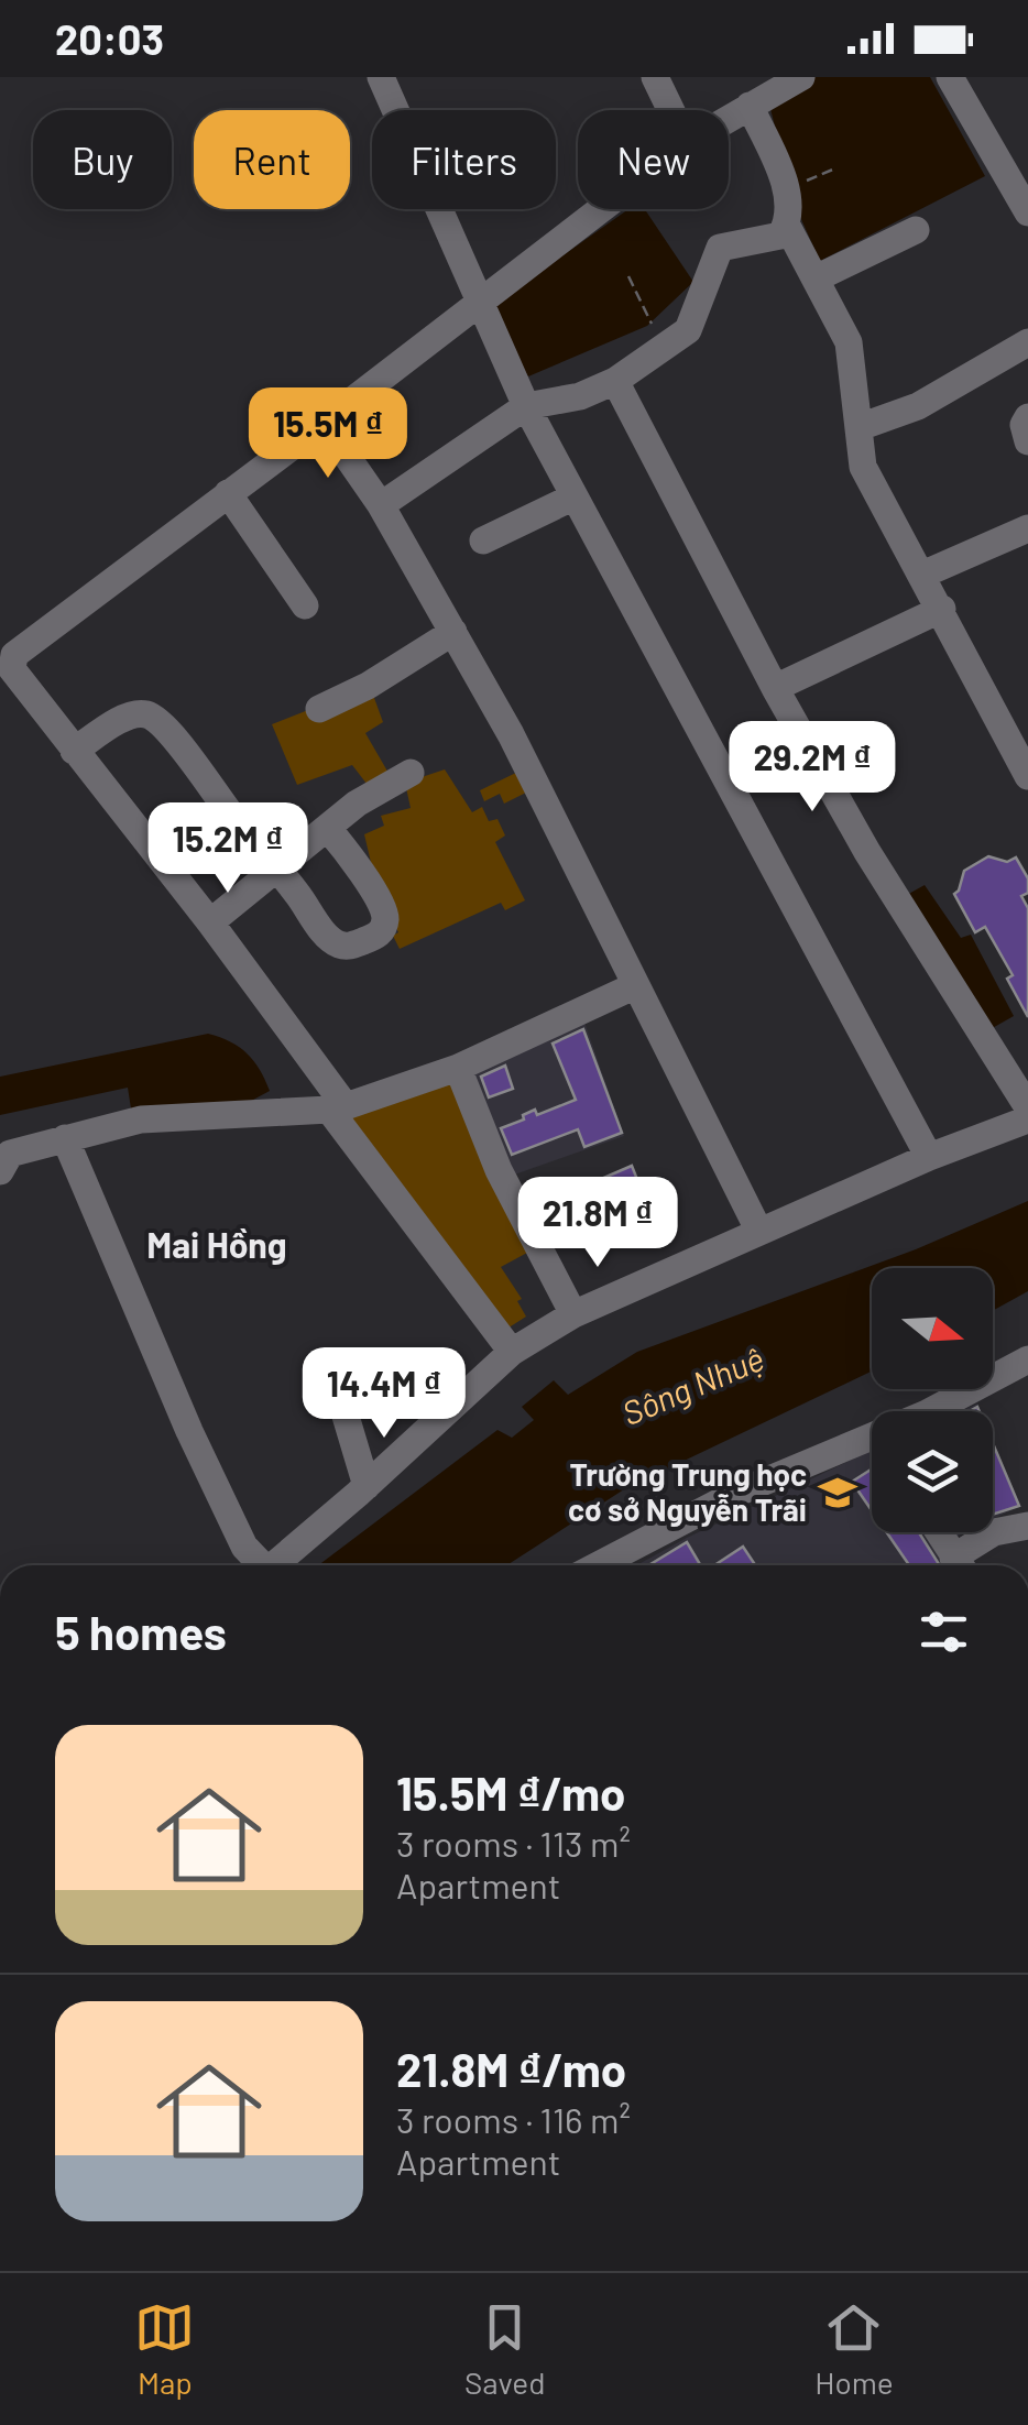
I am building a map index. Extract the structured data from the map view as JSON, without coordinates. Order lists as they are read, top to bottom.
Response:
{
  "districts": ["Mai Hồng"],
  "water": ["Sông Nhuệ"],
  "places": {
    "school or university": ["Trường Trung học cơ sở Nguyễn Trãi"]
  },
  "north": "right",
  "page": {
    "status": "20:03",
    "chip": [
      "Buy",
      "Rent",
      "Filters",
      "New"
    ],
    "price": [
      "15.5M ₫",
      "29.2M ₫",
      "15.2M ₫",
      "21.8M ₫",
      "14.4M ₫"
    ],
    "heading": "5 homes",
    "list": [
      {
        "name": "15.5M ₫/mo",
        "note": "3 rooms · 113 m² · Apartment"
      },
      {
        "name": "21.8M ₫/mo",
        "note": "3 rooms · 116 m² · Apartment"
      }
    ],
    "tabs": ["Map", "Saved", "Home"]
  }
}
